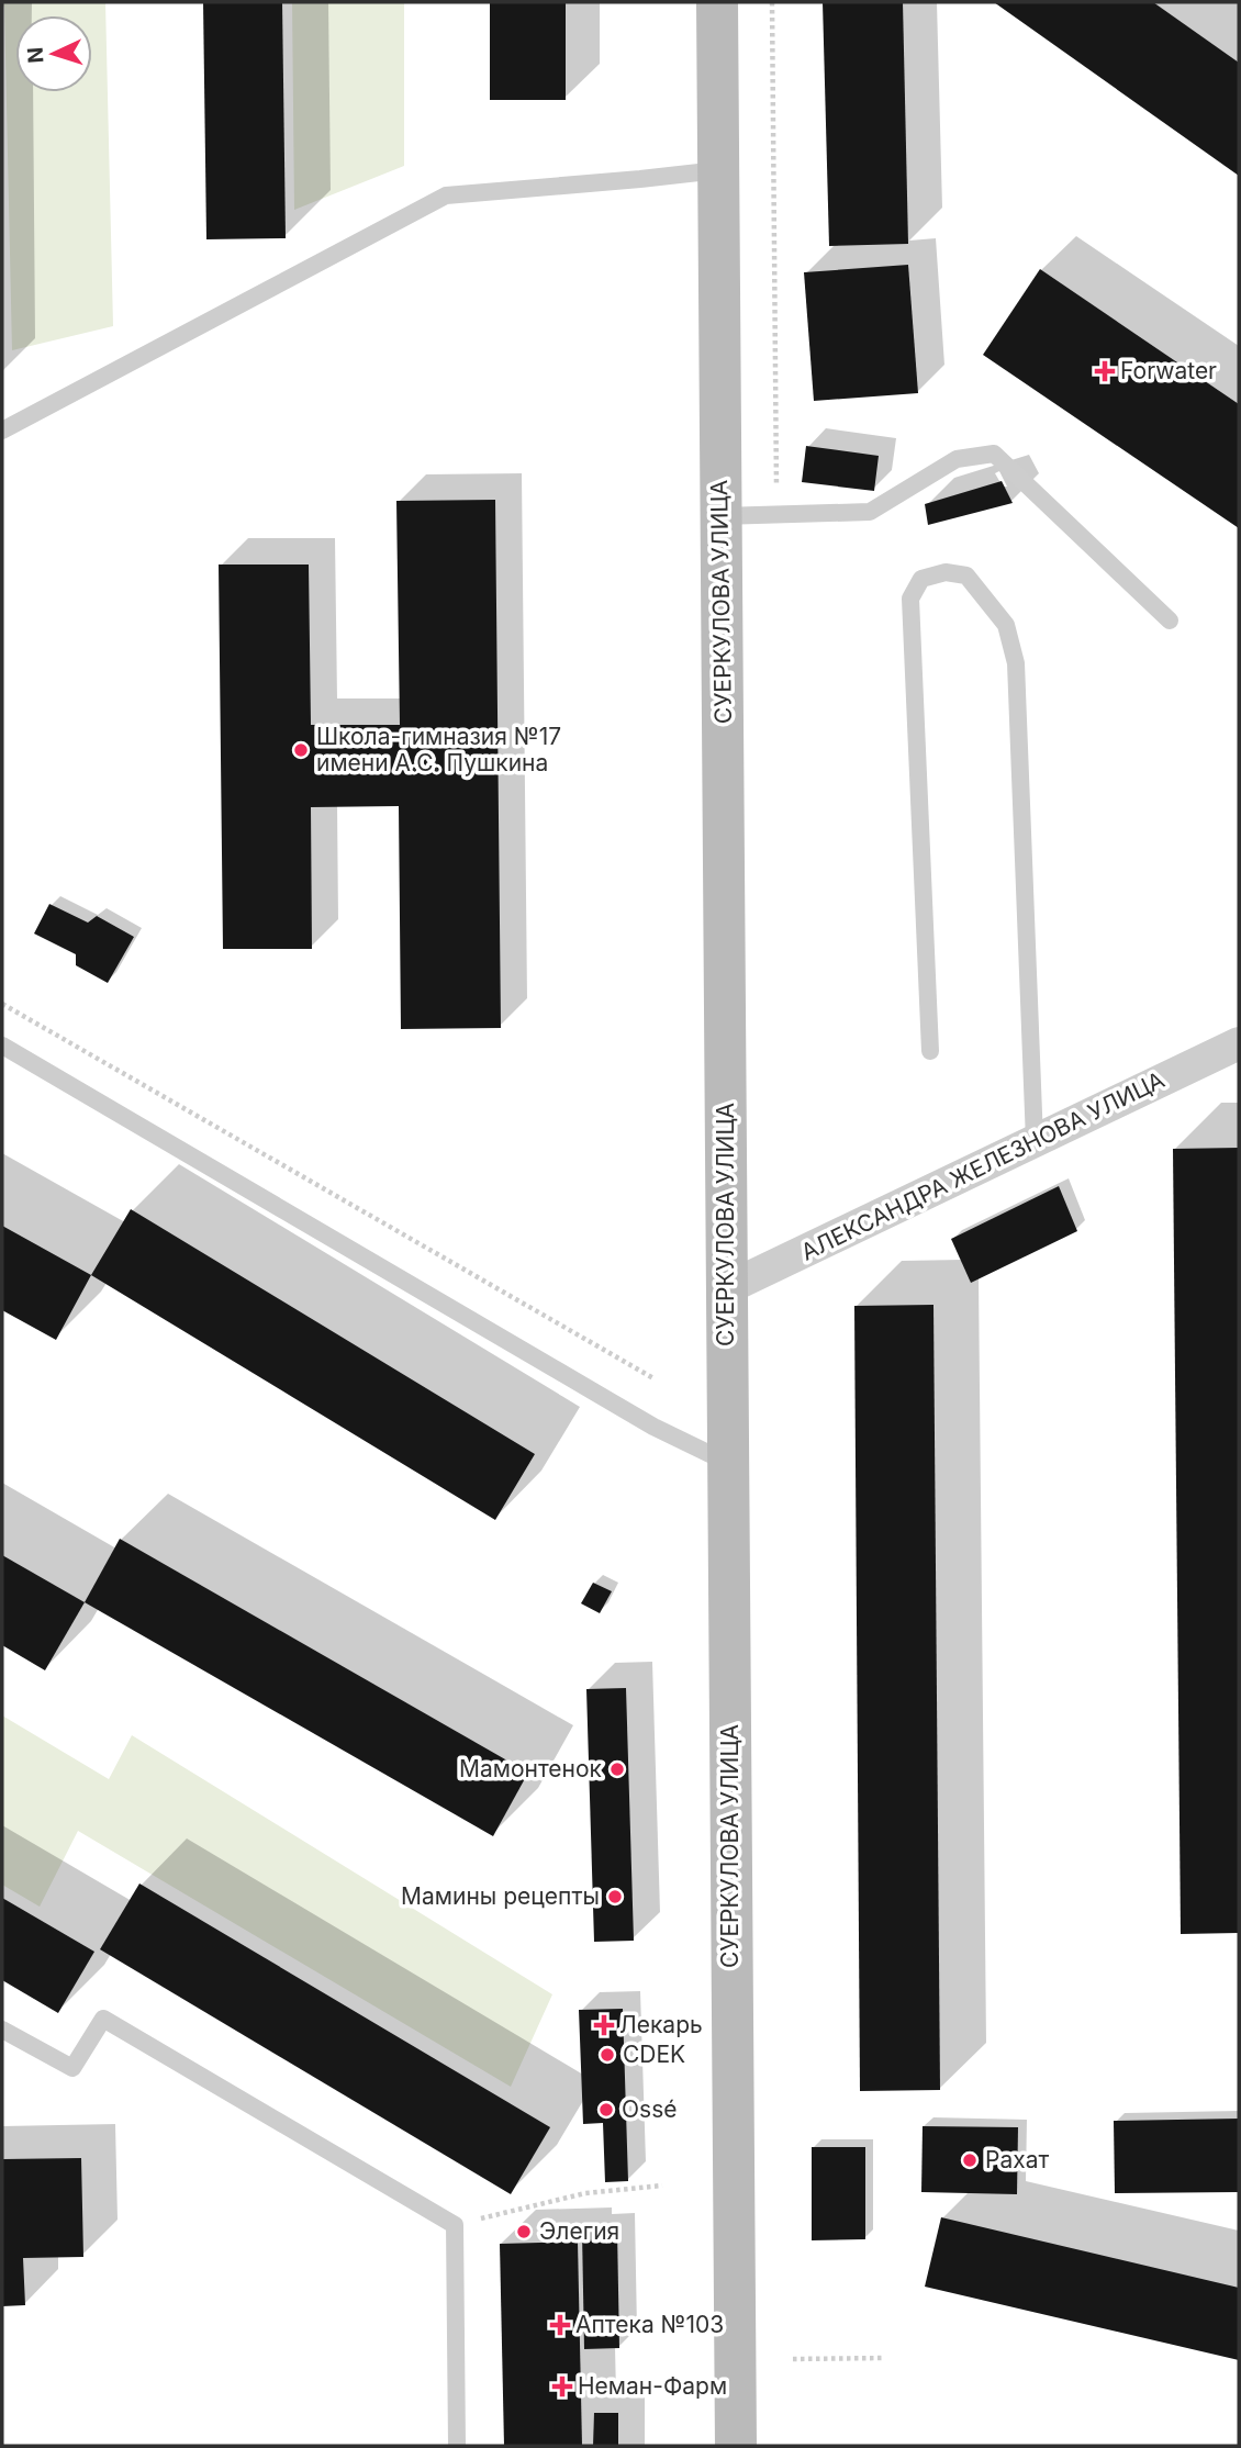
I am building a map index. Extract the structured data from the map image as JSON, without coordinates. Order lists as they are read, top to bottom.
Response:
{
  "streets": {
    "main road": ["СУЕРКУЛОВА УЛИЦА"],
    "street": ["АЛЕКСАНДРА ЖЕЛЕЗНОВА УЛИЦА"]
  },
  "crossings": [
    ["СУЕРКУЛОВА УЛИЦА", "АЛЕКСАНДРА ЖЕЛЕЗНОВА УЛИЦА"]
  ],
  "places": {
    "health": [
      "Forwater",
      "Лекарь",
      "Аптека №103",
      "Неман-Фарм"
    ],
    "other": [
      "Школа-гимназия №17 имени А.С. Пушкина",
      "Мамонтенок",
      "Мамины рецепты",
      "CDEK",
      "Ossé",
      "Рахат",
      "Элегия"
    ]
  },
  "north": "left"
}
